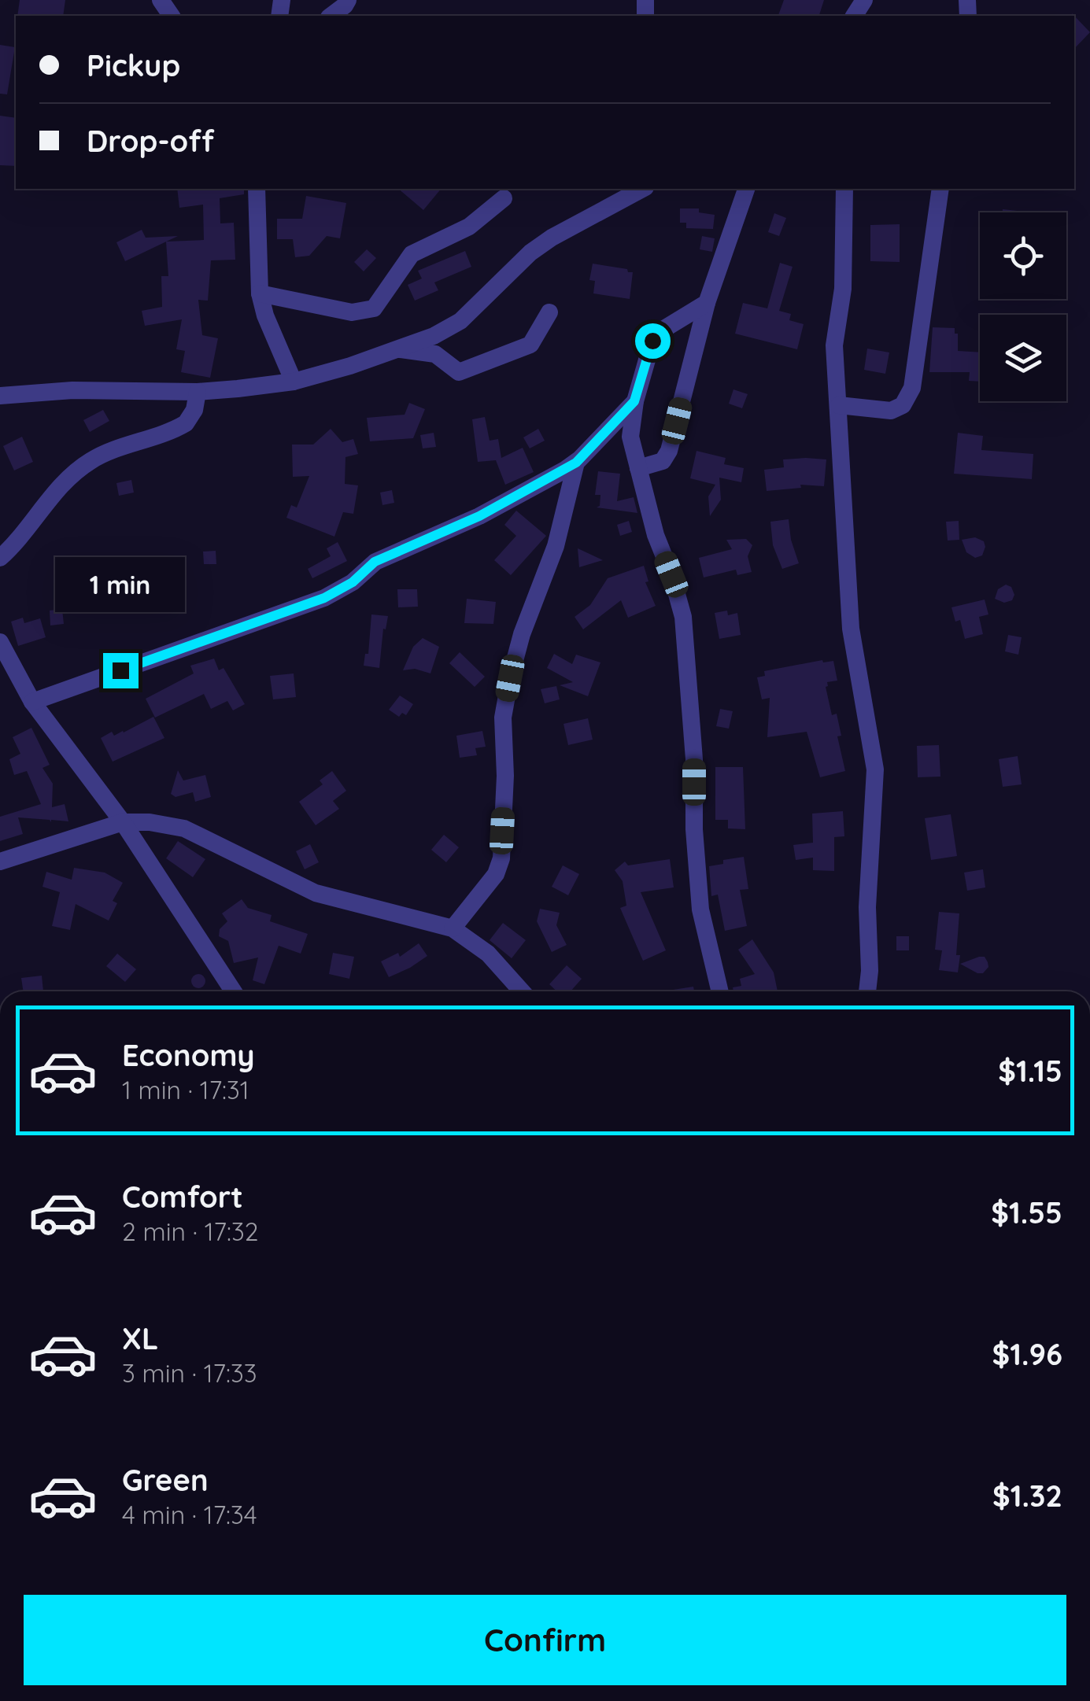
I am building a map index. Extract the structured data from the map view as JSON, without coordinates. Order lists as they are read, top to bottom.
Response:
{
  "page": {
    "banner": ["Pickup", "Drop-off"],
    "bubble": "1 min",
    "list": [
      {
        "name": "Economy",
        "note": "1 min · 17:31",
        "value": "$1.15"
      },
      {
        "name": "Comfort",
        "note": "2 min · 17:32",
        "value": "$1.55"
      },
      {
        "name": "XL",
        "note": "3 min · 17:33",
        "value": "$1.96"
      },
      {
        "name": "Green",
        "note": "4 min · 17:34",
        "value": "$1.32"
      }
    ],
    "buttons": "Confirm"
  }
}
